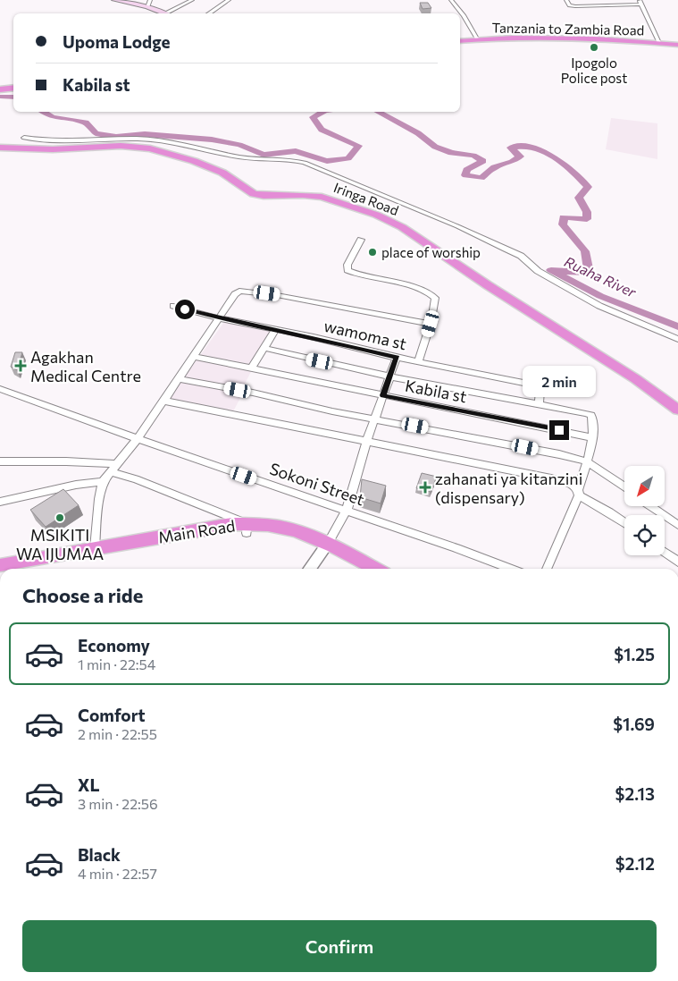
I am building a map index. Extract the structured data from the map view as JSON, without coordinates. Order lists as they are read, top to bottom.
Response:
{
  "streets": {
    "highway": ["Tanzania to Zambia Road", "Iringa Road", "Main Road"],
    "street": ["wamoma st", "Kabila st", "Sokoni Street"]
  },
  "water": ["Ruaha River"],
  "places": {
    "other": ["Ipogolo Police post", "place of worship", "MSIKITI WA IJUMAA"],
    "health": ["Agakhan Medical Centre", "zahanati ya kitanzini (dispensary)"]
  },
  "north": "bottom left",
  "page": {
    "banner": ["Upoma Lodge", "Kabila st"],
    "bubble": "2 min",
    "heading": "Choose a ride",
    "list": [
      {
        "name": "Economy",
        "note": "1 min · 22:54",
        "value": "$1.25"
      },
      {
        "name": "Comfort",
        "note": "2 min · 22:55",
        "value": "$1.69"
      },
      {
        "name": "XL",
        "note": "3 min · 22:56",
        "value": "$2.13"
      },
      {
        "name": "Black",
        "note": "4 min · 22:57",
        "value": "$2.12"
      }
    ],
    "buttons": "Confirm"
  }
}
